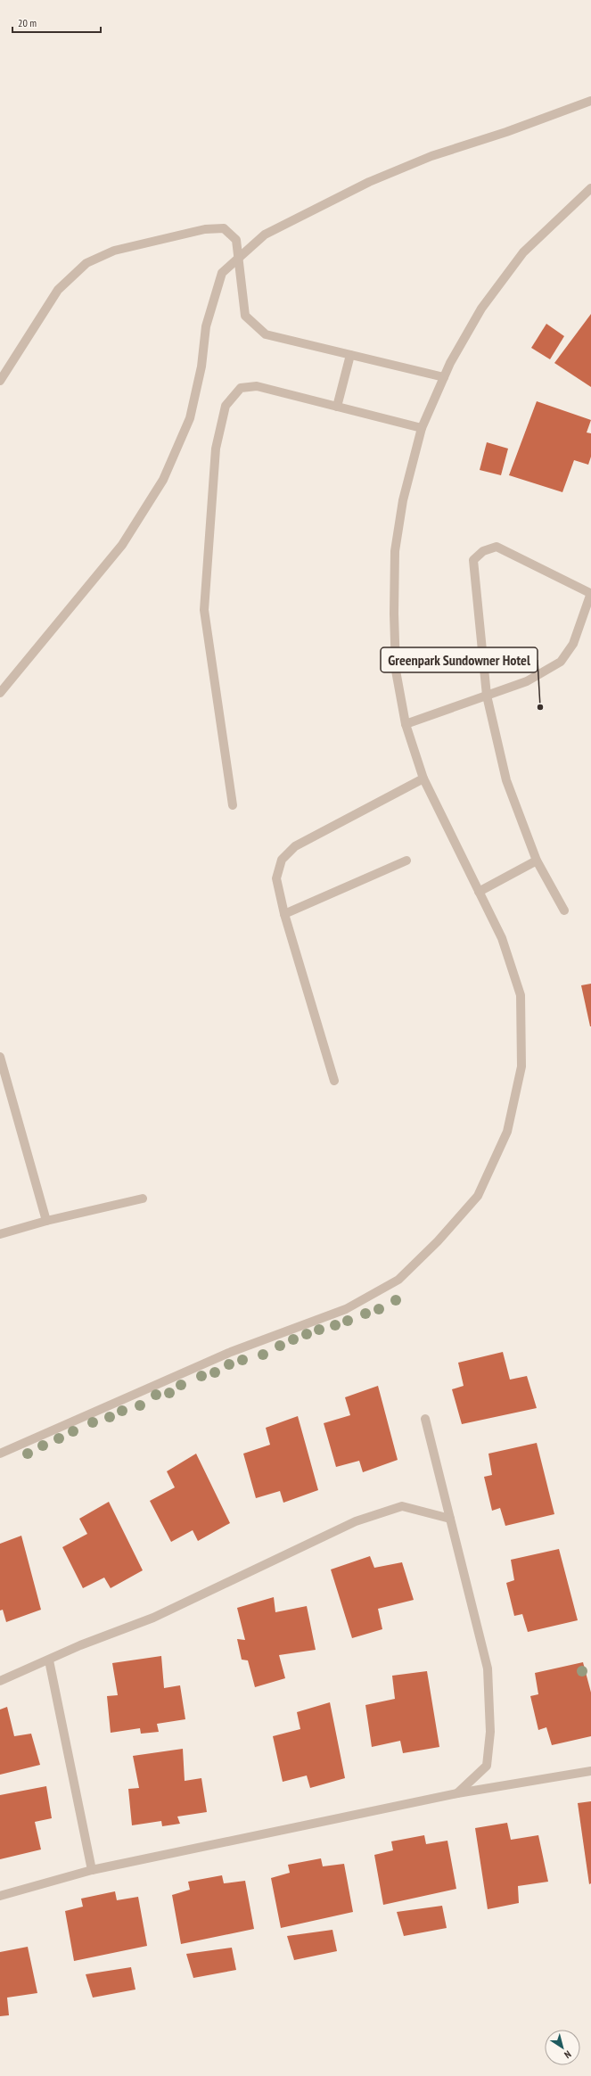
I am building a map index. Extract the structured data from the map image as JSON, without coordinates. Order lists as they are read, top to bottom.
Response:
{
  "places": ["Greenpark Sundowner Hotel"],
  "scale_bar": "20 m",
  "north": "bottom right"
}
